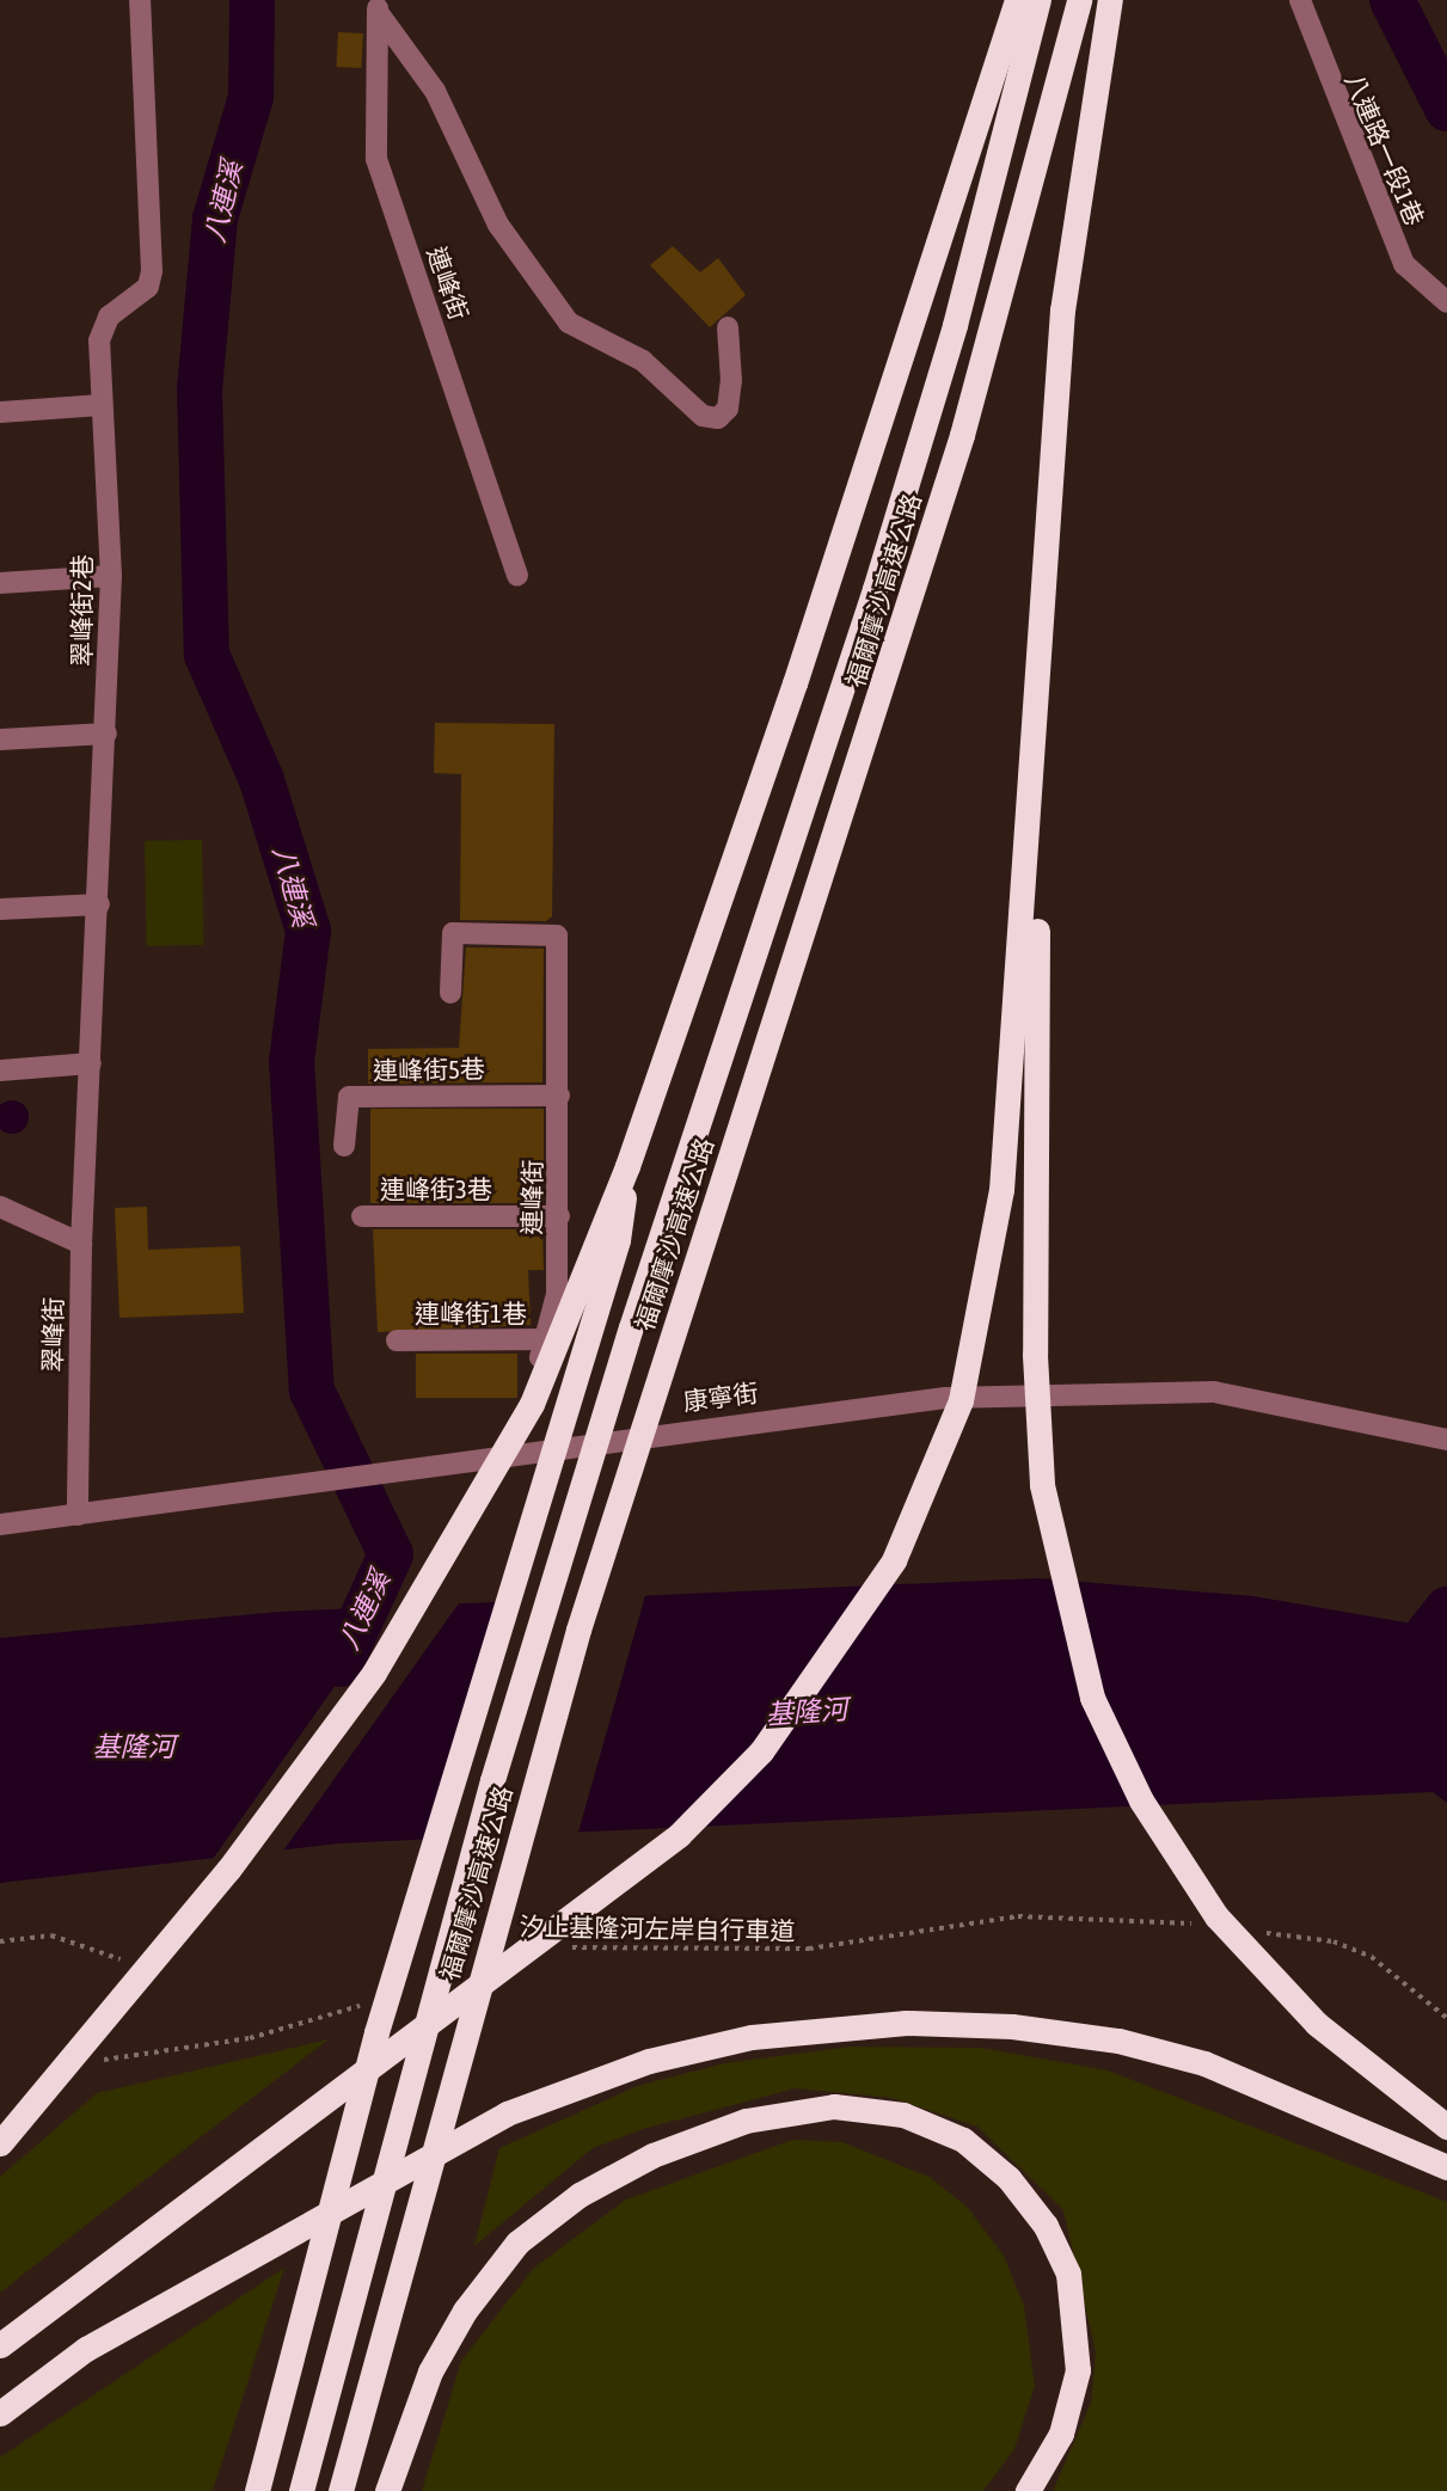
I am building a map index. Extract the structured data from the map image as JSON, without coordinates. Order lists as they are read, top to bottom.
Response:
{
  "streets": {
    "highway": ["福爾摩沙高速公路"],
    "street": [
      "八連路一段1巷",
      "連峰街",
      "翠峰街2巷",
      "連峰街5巷",
      "連峰街3巷",
      "連峰街1巷",
      "翠峰街",
      "康寧街"
    ],
    "path": ["汐止基隆河左岸自行車道"]
  },
  "crossings": [
    ["連峰街", "連峰街5巷"],
    ["連峰街", "連峰街3巷"],
    ["連峰街", "連峰街1巷"],
    ["連峰街", "康寧街"],
    ["翠峰街2巷", "翠峰街"],
    ["翠峰街", "康寧街"]
  ],
  "water": ["八連溪", "基隆河"]
}
